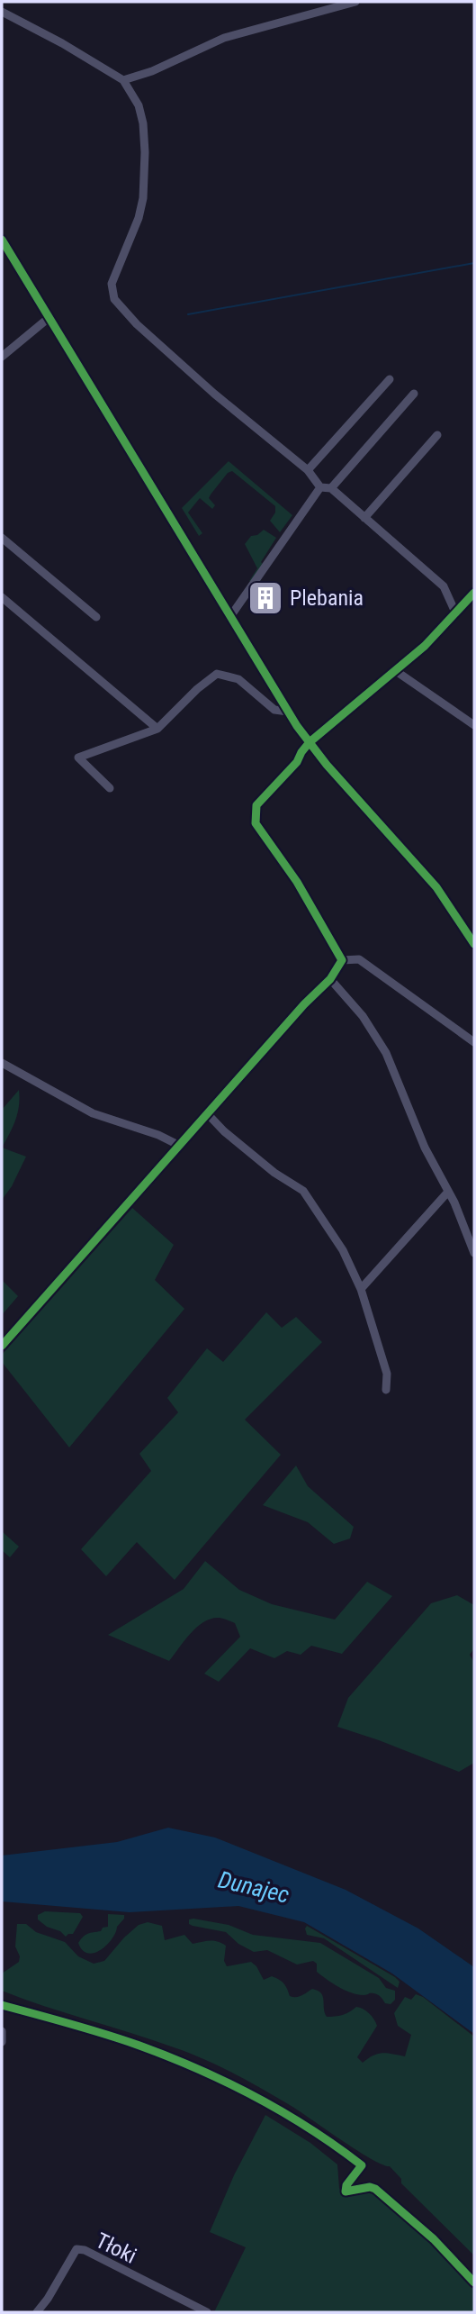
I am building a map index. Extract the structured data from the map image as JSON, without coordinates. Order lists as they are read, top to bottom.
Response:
{
  "streets": {
    "street": ["Tłoki"]
  },
  "water": ["Dunajec"],
  "places": {
    "building": ["Plebania"]
  }
}
